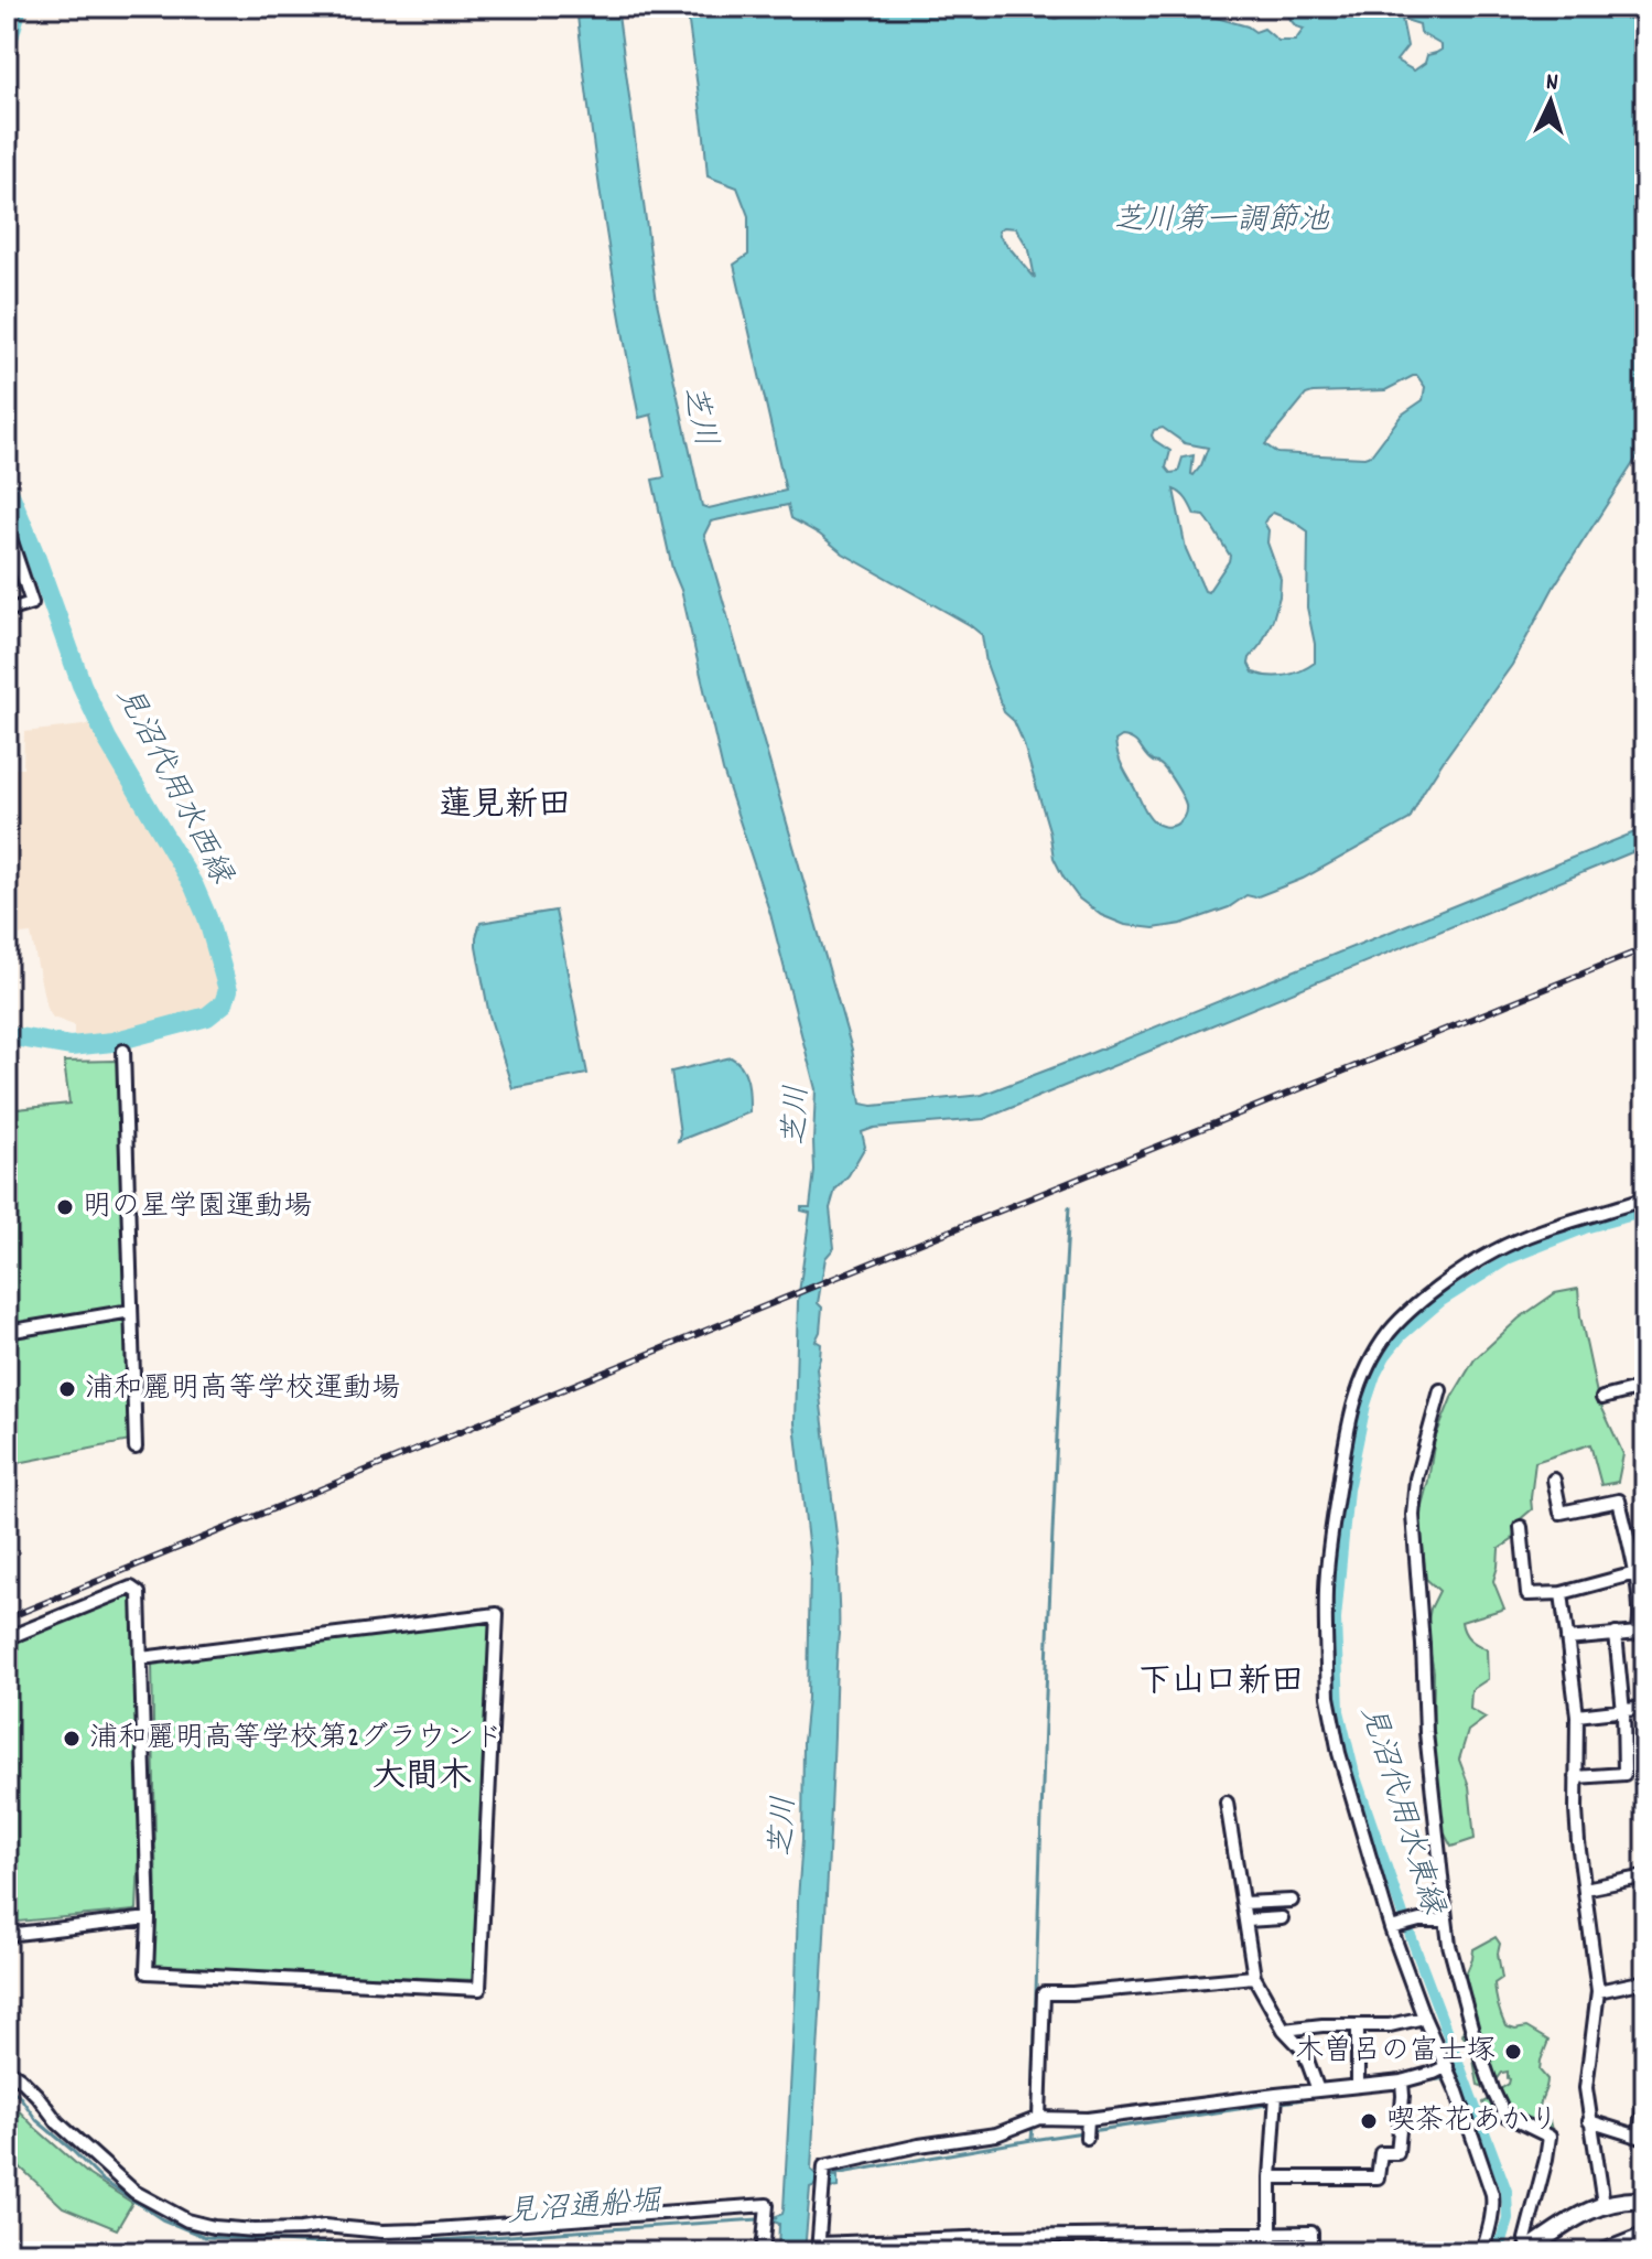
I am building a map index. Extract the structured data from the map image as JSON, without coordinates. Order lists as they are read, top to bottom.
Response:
{
  "districts": ["蓮見新田", "下山口新田", "大間木"],
  "water": [
    "芝川第一調節池",
    "芝川",
    "見沼代用水西縁",
    "見沼代用水東縁",
    "見沼通船堀"
  ],
  "places": [
    "明の星学園運動場",
    "浦和麗明高等学校運動場",
    "浦和麗明高等学校第2グラウンド",
    "木曽呂の富士塚",
    "喫茶花あかり"
  ],
  "north": "top"
}
